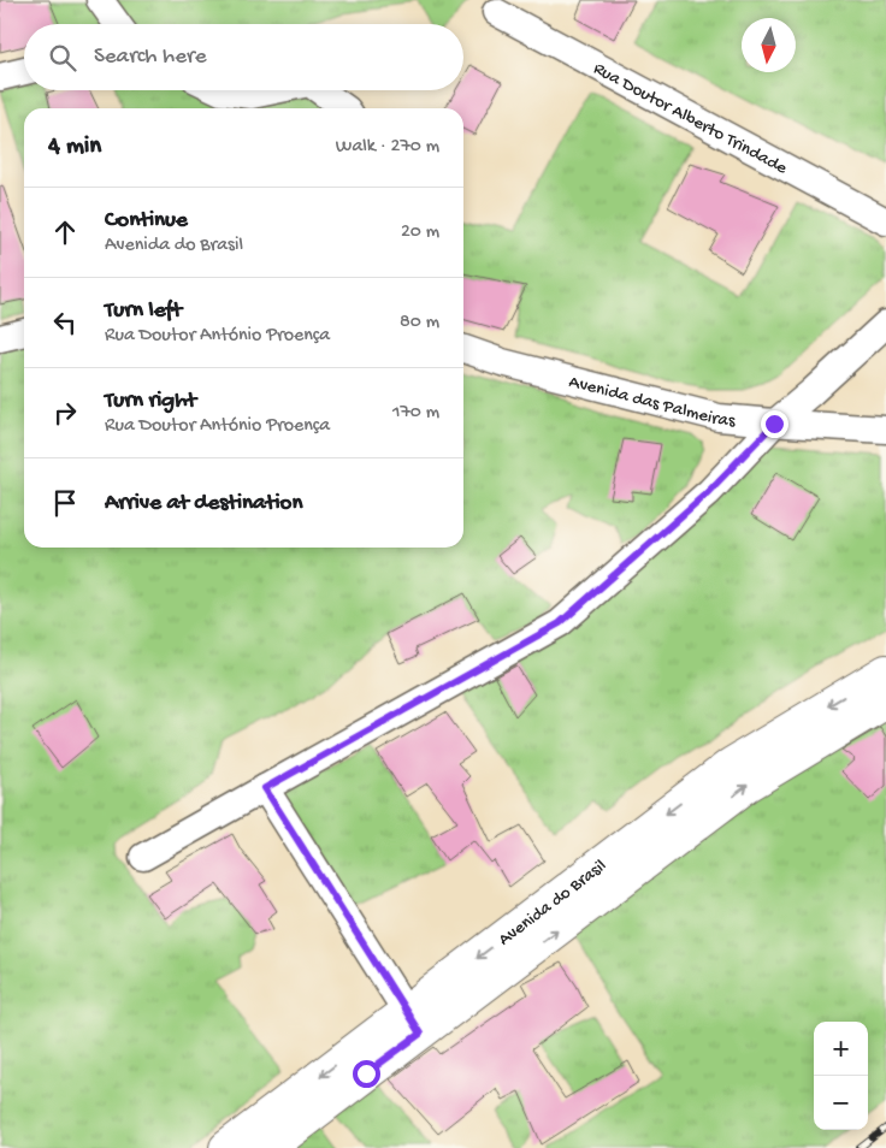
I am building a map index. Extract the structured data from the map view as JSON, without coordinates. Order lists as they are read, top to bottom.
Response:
{
  "streets": {
    "main road": ["Avenida do Brasil"],
    "street": ["Rua Doutor Alberto Trindade", "Avenida das Palmeiras"]
  },
  "north": "bottom",
  "page": {
    "search": "Search here",
    "heading": ["4 min", "Walk · 270 m"],
    "list": [
      ["Continue", "Avenida do Brasil", "20 m"],
      ["Turn left", "Rua Doutor António Proença", "80 m"],
      ["Turn right", "Rua Doutor António Proença", "170 m"],
      "Arrive at destination"
    ],
    "map_buttons": ["+", "−"]
  }
}
